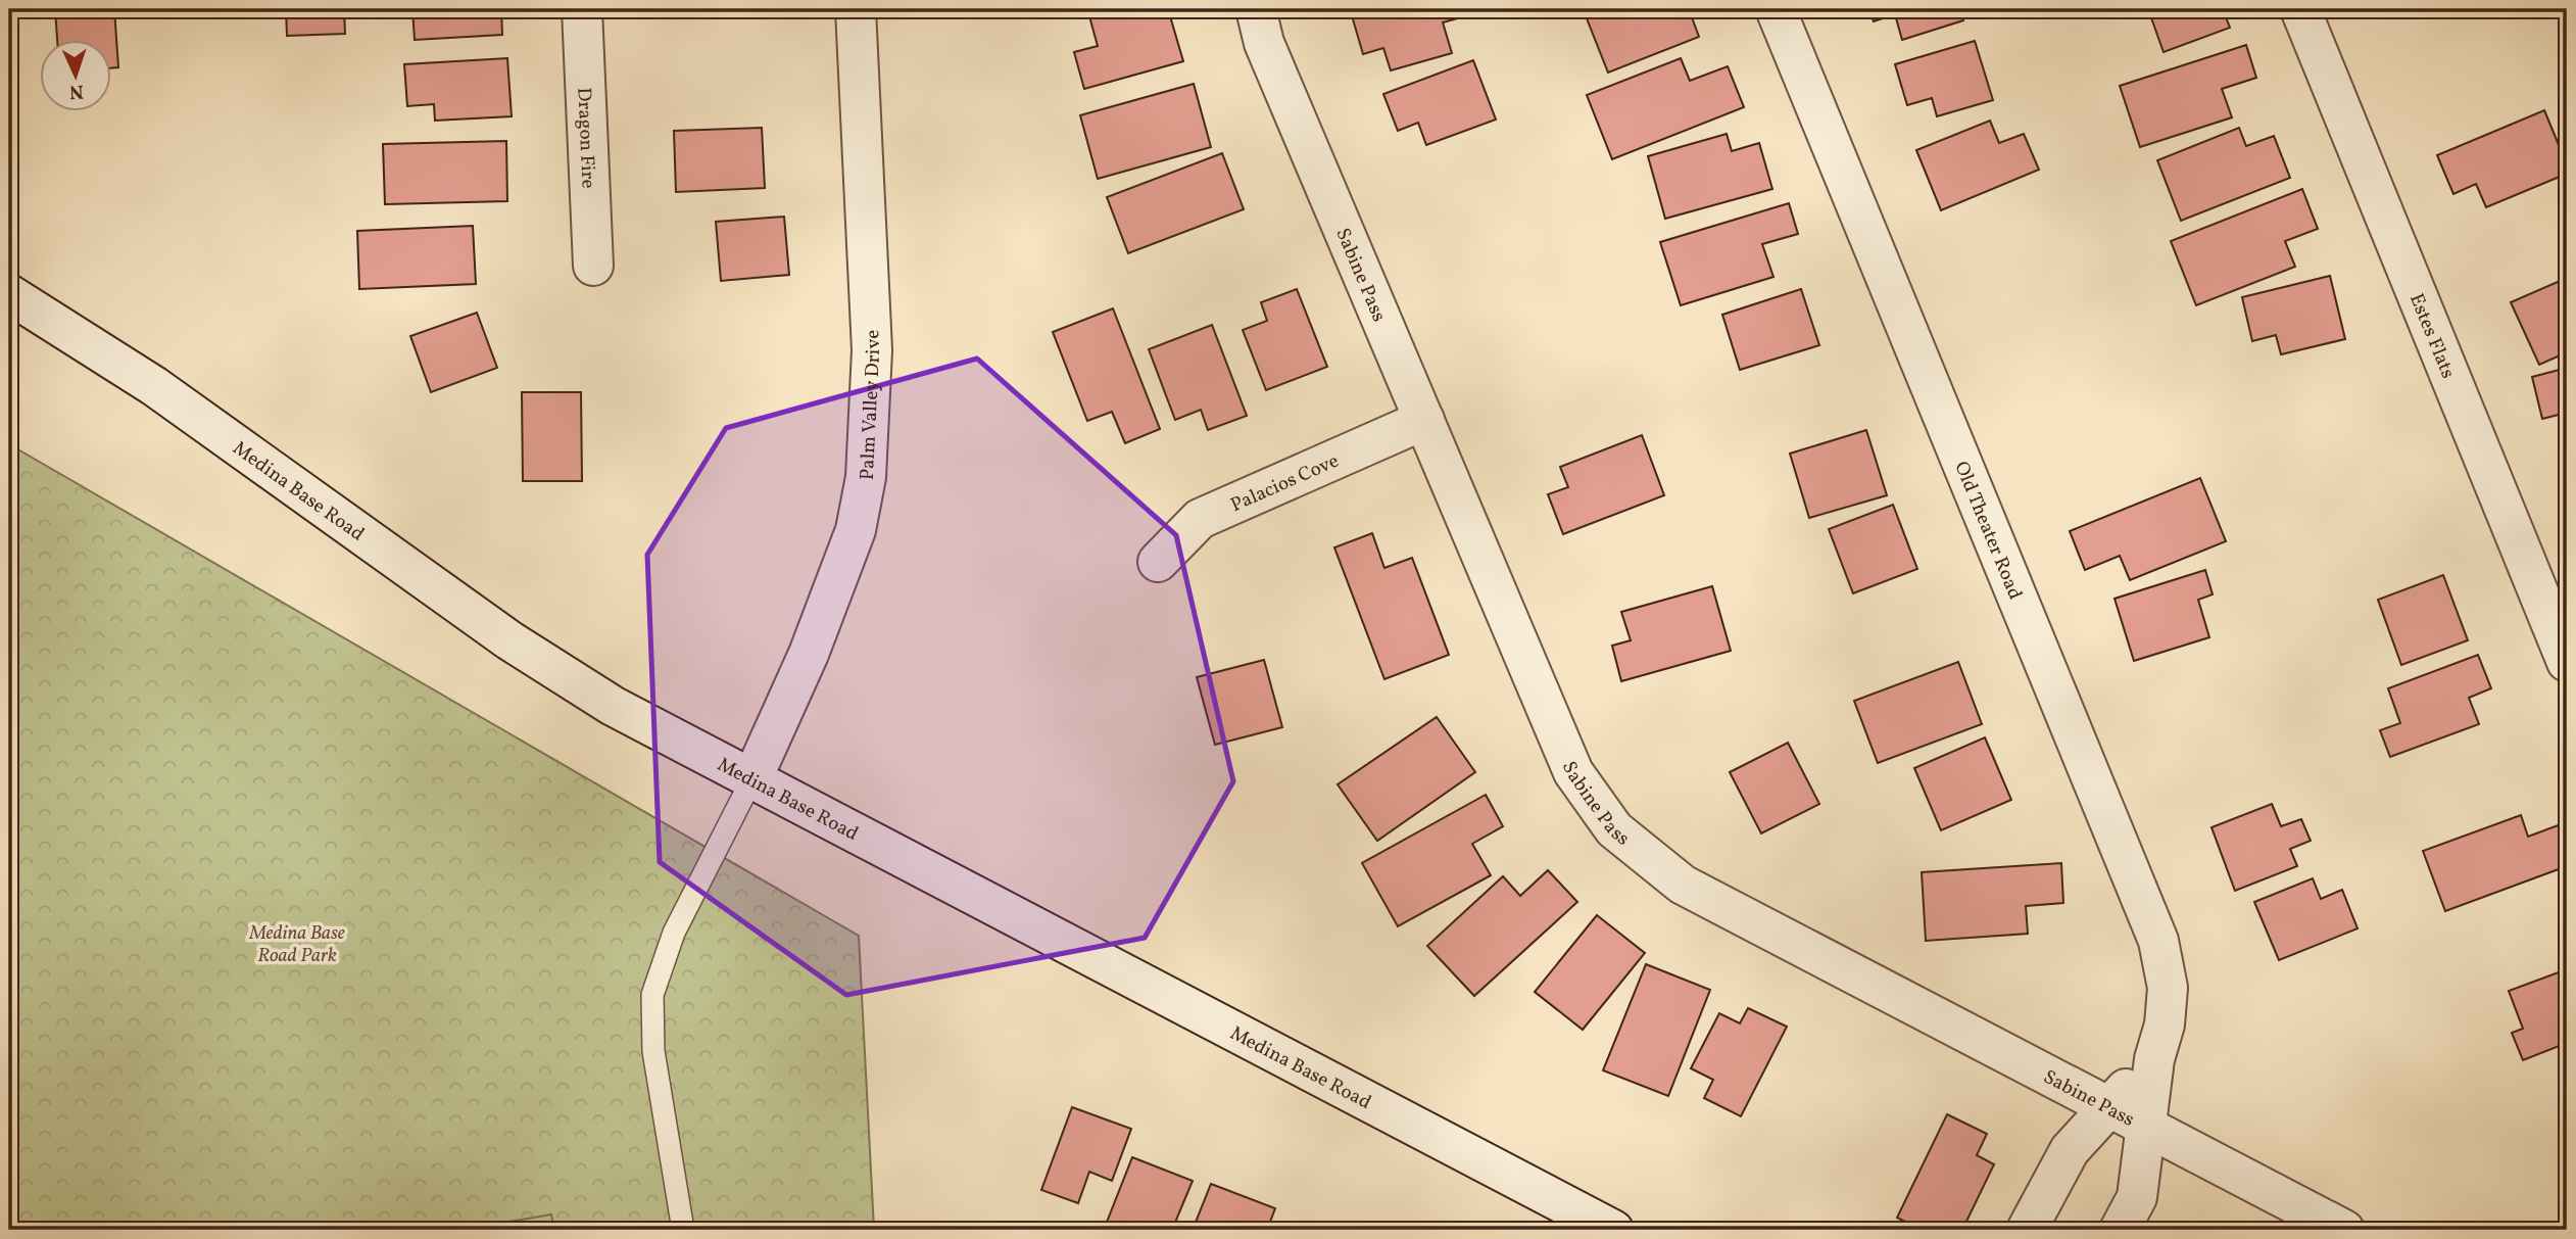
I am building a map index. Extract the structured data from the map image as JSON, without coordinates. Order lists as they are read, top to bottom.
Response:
{
  "streets": {
    "street": [
      "Dragon Fire",
      "Sabine Pass",
      "Estes Flats",
      "Palm Valley Drive",
      "Palacios Cove",
      "Medina Base Road",
      "Old Theater Road"
    ]
  },
  "crossings": [
    ["Sabine Pass", "Palacios Cove"],
    ["Sabine Pass", "Old Theater Road"],
    ["Palm Valley Drive", "Medina Base Road"]
  ],
  "parks": ["Medina Base Road Park"],
  "north": "bottom"
}
